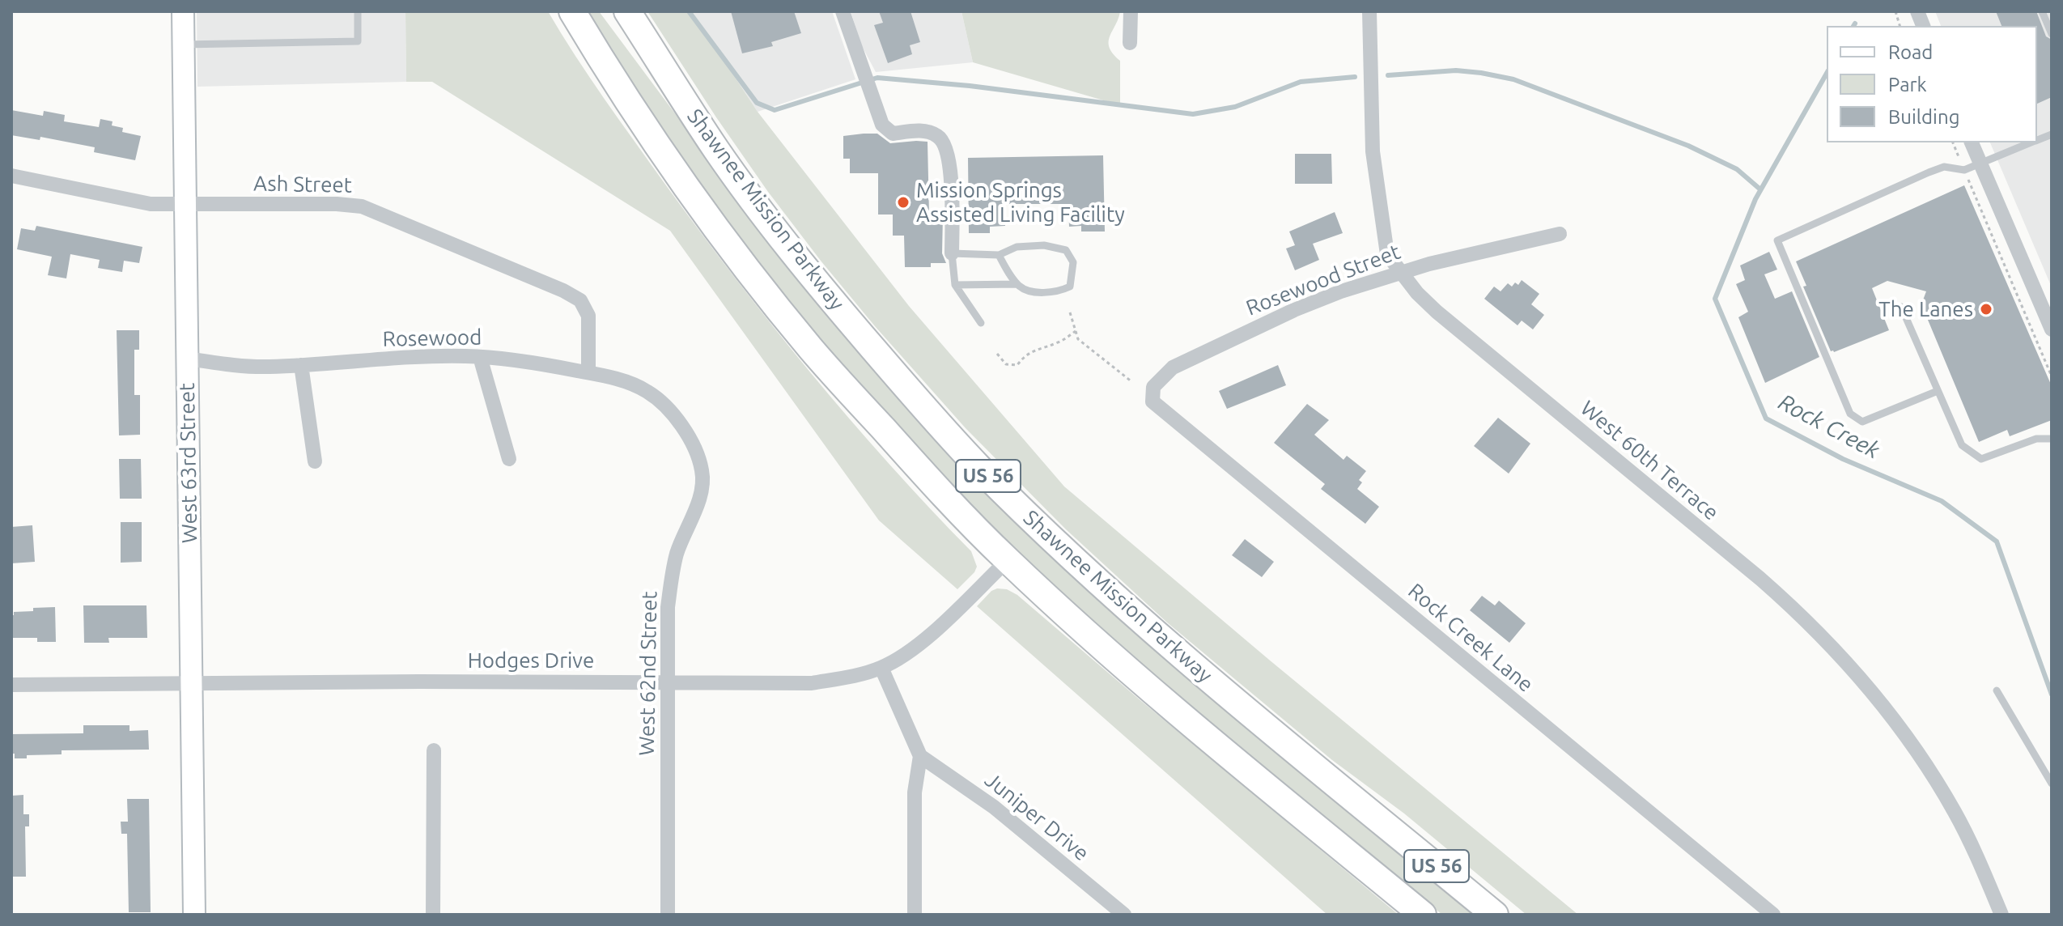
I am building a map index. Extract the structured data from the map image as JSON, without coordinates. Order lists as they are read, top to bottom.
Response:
{
  "streets": {
    "highway": ["Shawnee Mission Parkway", "US 56"],
    "main road": ["West 63rd Street"],
    "street": [
      "Ash Street",
      "Rosewood Street",
      "Rosewood",
      "West 60th Terrace",
      "Rock Creek Lane",
      "Hodges Drive",
      "West 62nd Street",
      "Juniper Drive"
    ]
  },
  "crossings": [
    ["Ash Street", "Rosewood"],
    ["Ash Street", "West 63rd Street"],
    ["Rosewood Street", "West 60th Terrace"],
    ["Rosewood Street", "Rock Creek Lane"],
    ["Rosewood", "West 63rd Street"],
    ["Rosewood", "West 62nd Street"],
    ["West 63rd Street", "Hodges Drive"],
    ["US 56", "Hodges Drive"],
    ["Hodges Drive", "West 62nd Street"]
  ],
  "water": ["Rock Creek"],
  "places": ["Mission Springs Assisted Living Facility", "The Lanes"],
  "legend": ["Road", "Park", "Building"]
}
